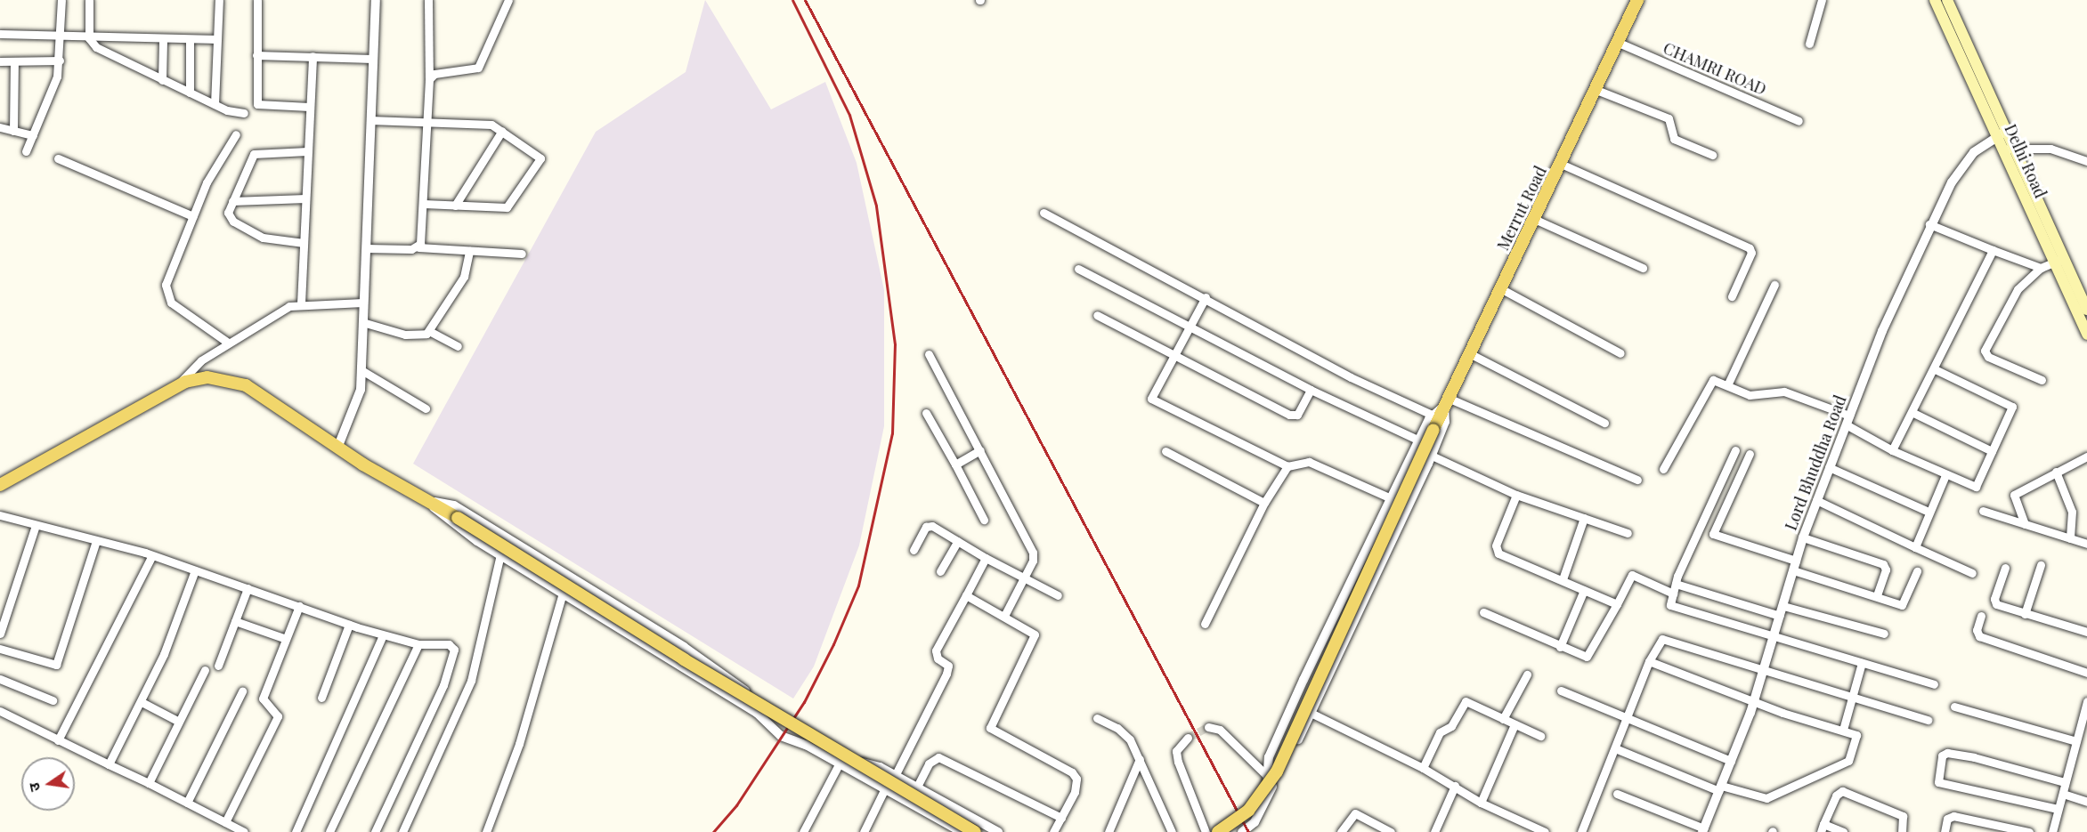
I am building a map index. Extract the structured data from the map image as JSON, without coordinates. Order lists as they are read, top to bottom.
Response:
{
  "streets": {
    "main road": ["Delhi Road", "Merrut Road"],
    "street": ["CHAMRI ROAD", "Lord Bhuddha Road"]
  },
  "crossings": [
    ["CHAMRI ROAD", "Merrut Road"],
    ["Delhi Road", "Lord Bhuddha Road"]
  ],
  "north": "left"
}
